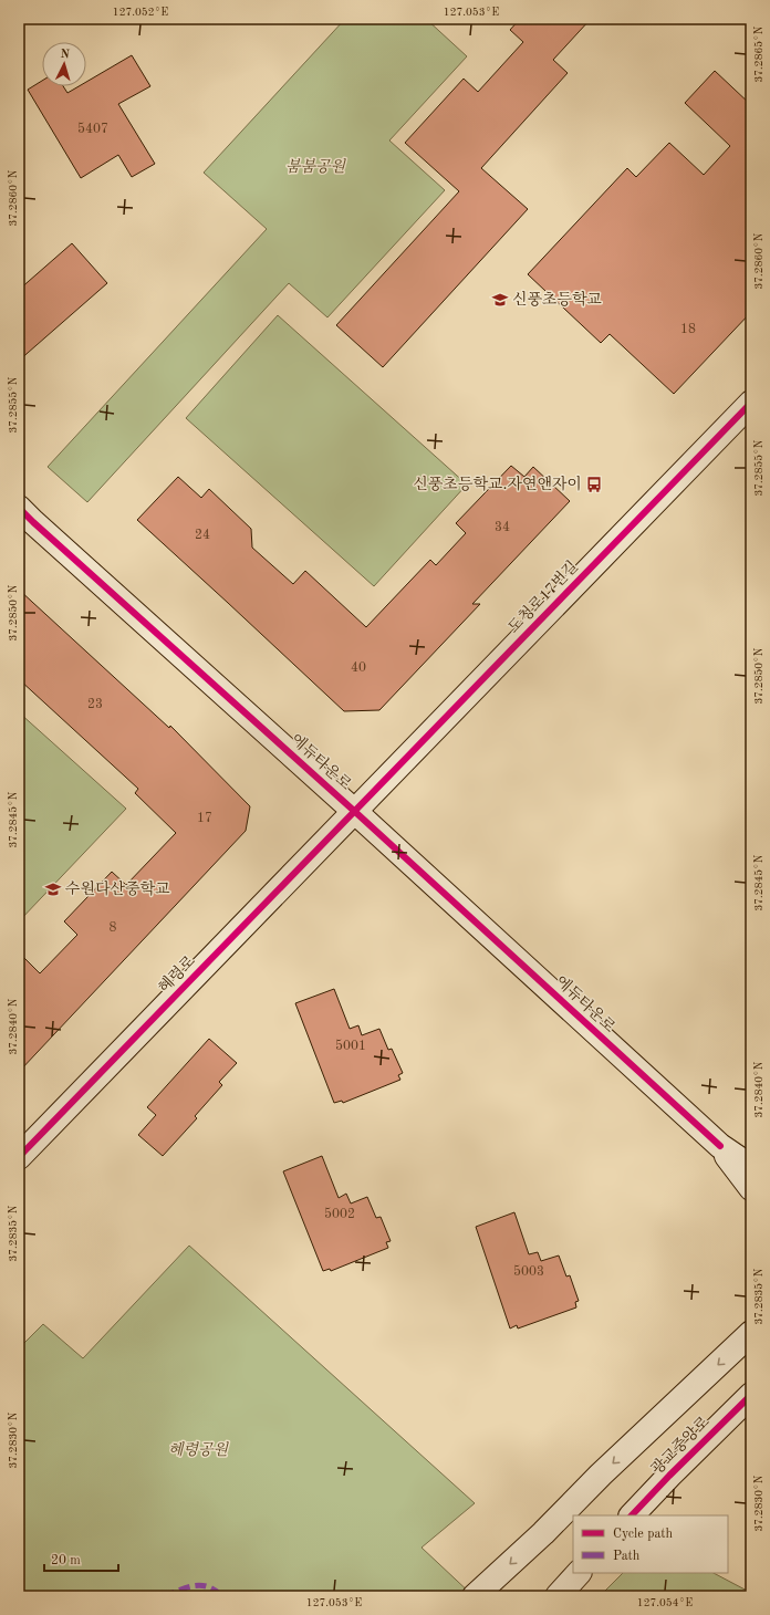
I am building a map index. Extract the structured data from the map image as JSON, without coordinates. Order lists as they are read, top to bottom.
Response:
{
  "streets": {
    "street": [
      "도청로17번길",
      "에듀타운로",
      "혜령로",
      "광교중앙로"
    ]
  },
  "crossings": [
    ["도청로17번길", "에듀타운로"],
    ["도청로17번길", "혜령로"],
    ["에듀타운로", "혜령로"]
  ],
  "parks": ["붐붐공원", "혜령공원"],
  "places": {
    "school or university": ["신풍초등학교", "수원다산중학교"],
    "bus stop": ["신풍초등학교.자연앤자이"]
  },
  "house_numbers": [
    "5407",
    "18",
    "34",
    "24",
    "40",
    "23",
    "17",
    "8",
    "5001",
    "5002",
    "5003"
  ],
  "legend": ["Cycle path", "Path"],
  "scale_bar": "20 m",
  "north": "top",
  "coordinates": [
    "127.052°E",
    "127.053°E",
    "37.2865°N",
    "37.2860°N",
    "37.2855°N",
    "37.2850°N",
    "37.2845°N",
    "37.2840°N",
    "37.2835°N",
    "37.2830°N",
    "127.054°E"
  ]
}
